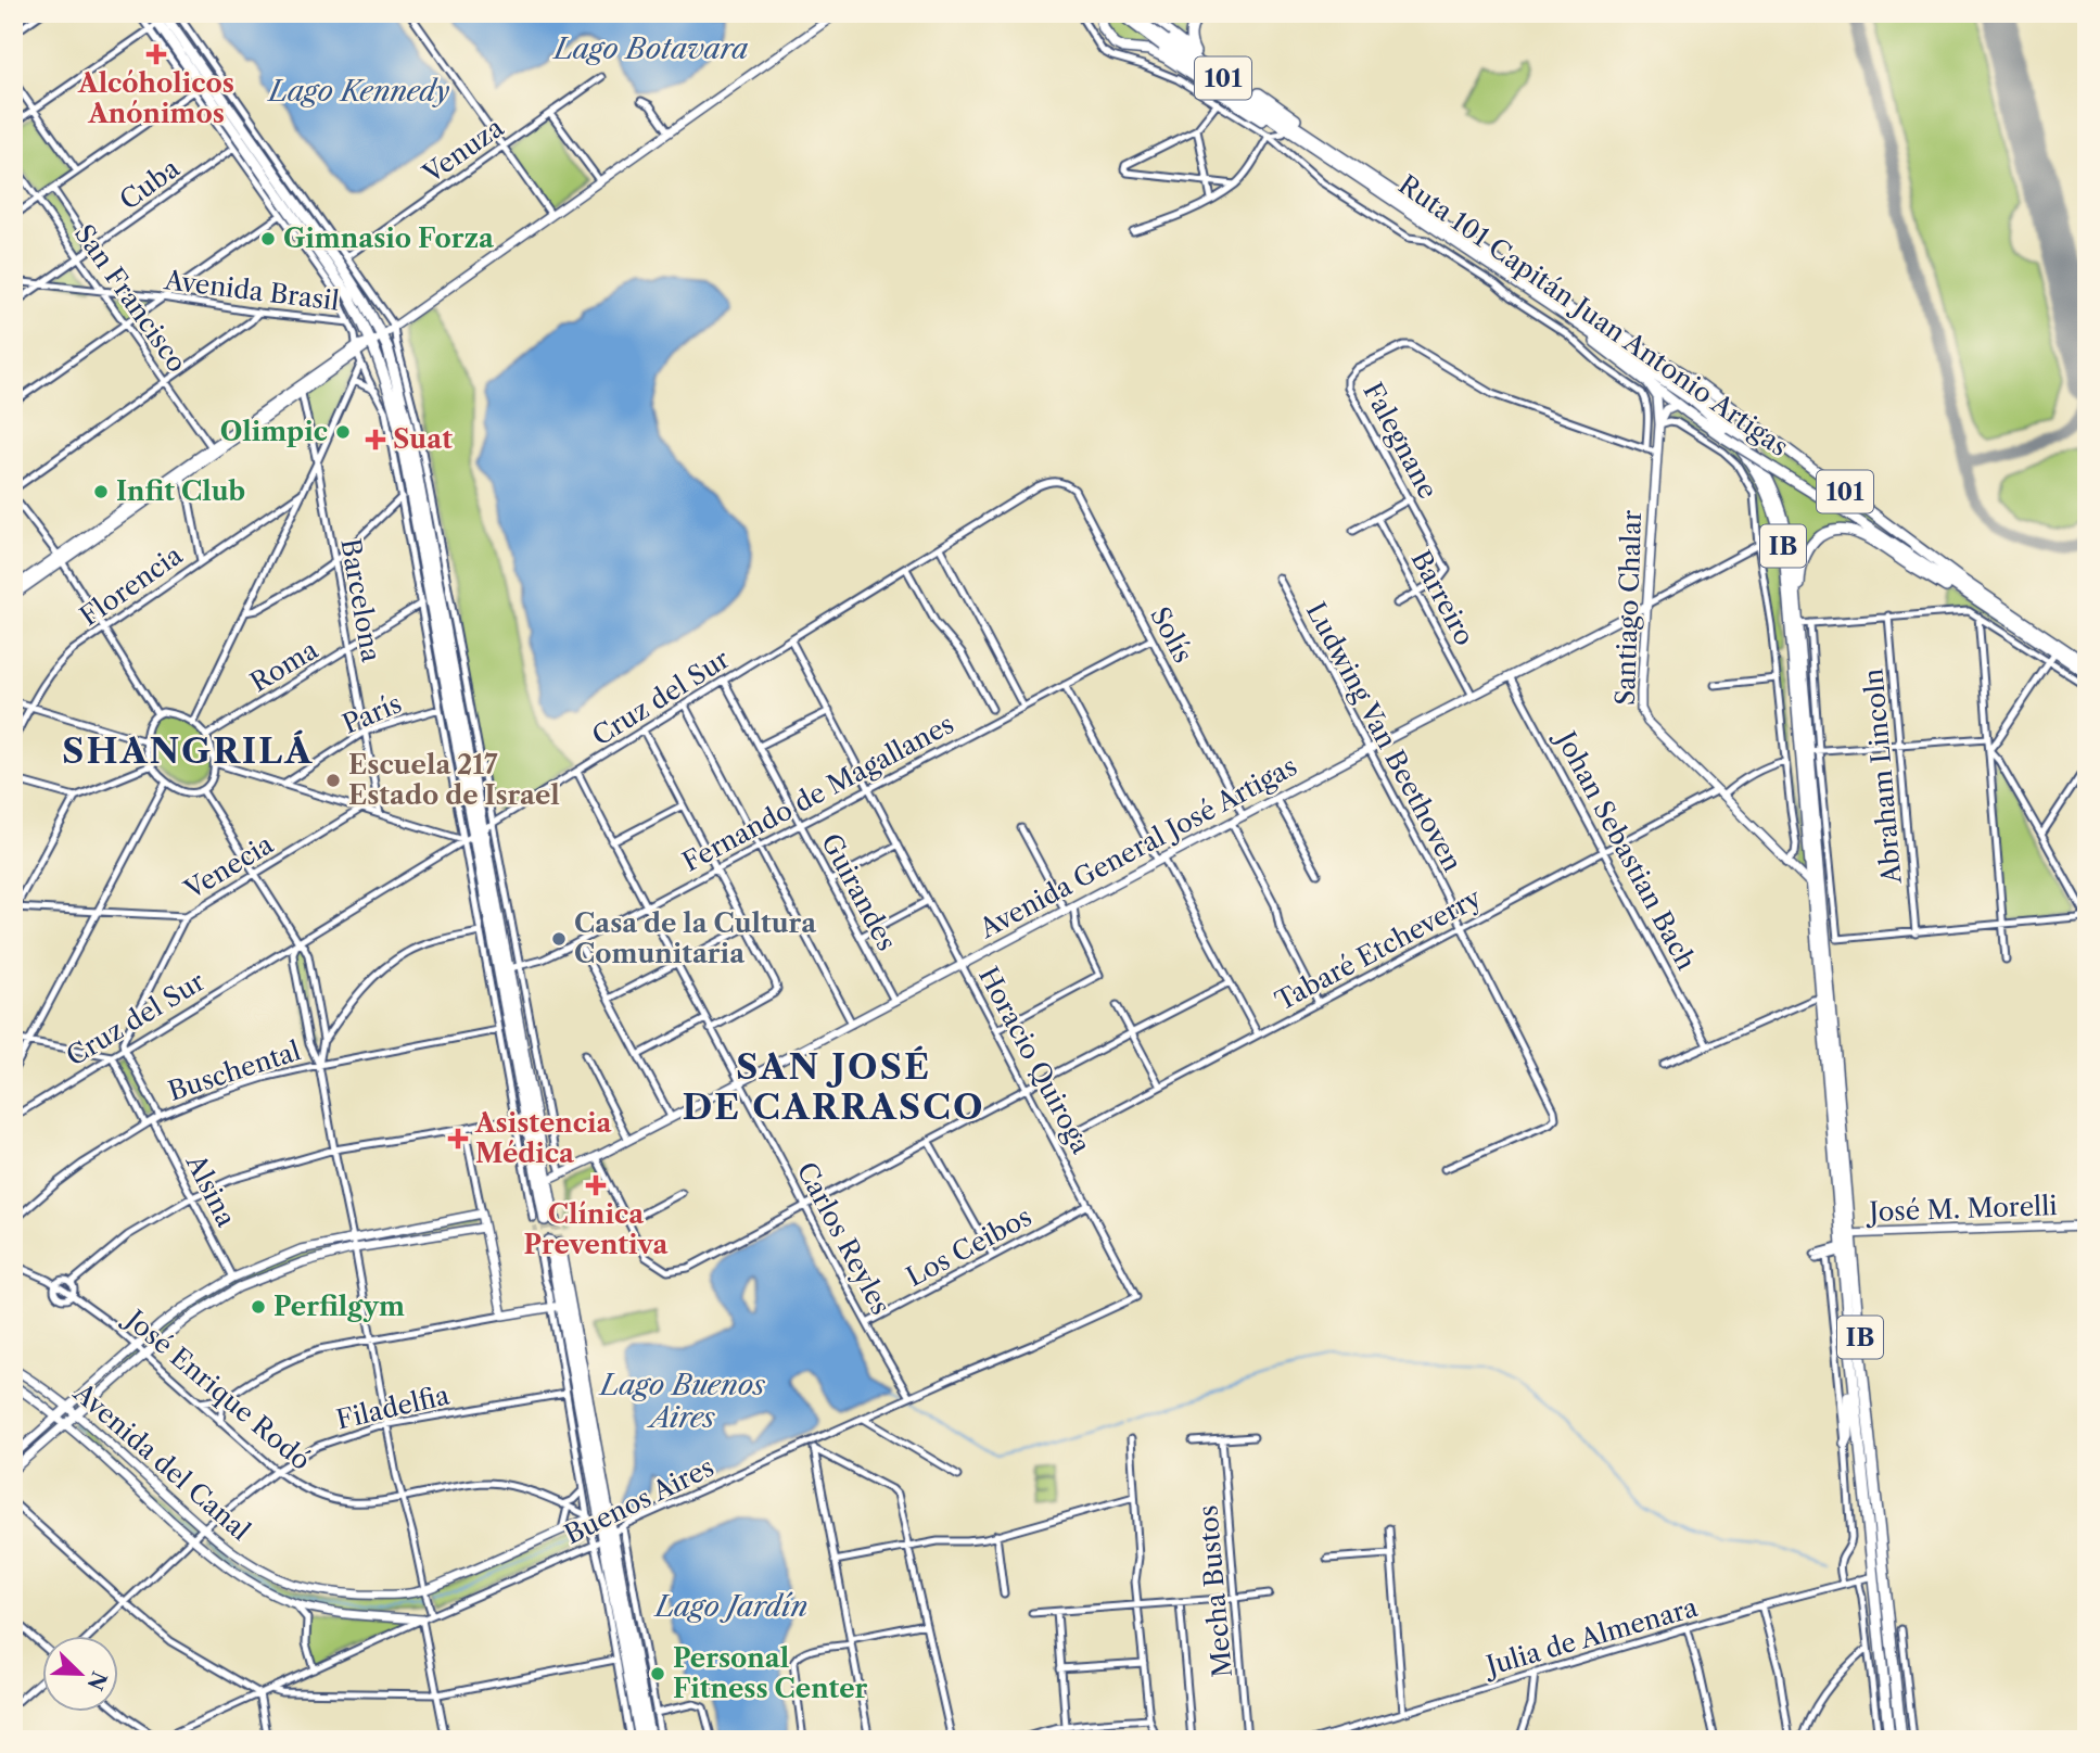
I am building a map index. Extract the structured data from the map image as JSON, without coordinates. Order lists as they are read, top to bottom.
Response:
{
  "streets": {
    "main road": ["101", "Ruta 101 Capitán Juan Antonio Artigas", "IB"],
    "street": [
      "Venuza",
      "Cuba",
      "Avenida Brasil",
      "San Francisco",
      "Falegnane",
      "Florencia",
      "Barreiro",
      "Barcelona",
      "Santiago Chalar",
      "Solís",
      "Roma",
      "Cruz del Sur",
      "París",
      "Ludwing Van Beethoven",
      "Abraham Lincoln",
      "Fernando de Magallanes",
      "Avenida General José Artigas",
      "Johan Sebastian Bach",
      "Venecia",
      "Guirandes",
      "Tabaré Etcheverry",
      "Horacio Quiroga",
      "Buschental",
      "Alsina",
      "José M. Morelli",
      "Carlos Reyles",
      "Los Ceibos",
      "José Enrique Rodó",
      "Filadelfia",
      "Avenida del Canal",
      "Buenos Aires",
      "Mecha Bustos",
      "Julia de Almenara"
    ]
  },
  "crossings": [
    ["Cuba", "Avenida Brasil"],
    ["Cuba", "San Francisco"],
    ["Avenida Brasil", "San Francisco"],
    ["Ruta 101 Capitán Juan Antonio Artigas", "IB"],
    ["Ruta 101 Capitán Juan Antonio Artigas", "Santiago Chalar"],
    ["Falegnane", "Barreiro"],
    ["Falegnane", "Santiago Chalar"],
    ["IB", "Santiago Chalar"],
    ["IB", "José M. Morelli"],
    ["IB", "Julia de Almenara"],
    ["Barreiro", "Avenida General José Artigas"],
    ["Barcelona", "Roma"],
    ["Barcelona", "París"],
    ["Santiago Chalar", "Avenida General José Artigas"],
    ["Santiago Chalar", "Tabaré Etcheverry"],
    ["Solís", "Cruz del Sur"],
    ["Solís", "Fernando de Magallanes"],
    ["Solís", "Avenida General José Artigas"],
    ["Cruz del Sur", "Guirandes"],
    ["Cruz del Sur", "Horacio Quiroga"],
    ["Cruz del Sur", "Carlos Reyles"],
    ["Ludwing Van Beethoven", "Avenida General José Artigas"],
    ["Ludwing Van Beethoven", "Tabaré Etcheverry"],
    ["Fernando de Magallanes", "Guirandes"],
    ["Fernando de Magallanes", "Horacio Quiroga"],
    ["Fernando de Magallanes", "Carlos Reyles"],
    ["Avenida General José Artigas", "Johan Sebastian Bach"],
    ["Avenida General José Artigas", "Guirandes"],
    ["Avenida General José Artigas", "Horacio Quiroga"],
    ["Avenida General José Artigas", "Carlos Reyles"],
    ["Johan Sebastian Bach", "Tabaré Etcheverry"],
    ["Tabaré Etcheverry", "Horacio Quiroga"],
    ["Horacio Quiroga", "Los Ceibos"],
    ["Horacio Quiroga", "Buenos Aires"],
    ["Buschental", "Alsina"],
    ["Carlos Reyles", "Los Ceibos"],
    ["Carlos Reyles", "Buenos Aires"],
    ["José Enrique Rodó", "Filadelfia"],
    ["José Enrique Rodó", "Avenida del Canal"],
    ["Filadelfia", "Avenida del Canal"],
    ["Avenida del Canal", "Buenos Aires"]
  ],
  "districts": ["SHANGRILÁ", "SAN JOSÉ DE CARRASCO"],
  "water": [
    "Lago Botavara",
    "Lago Kennedy",
    "Lago Buenos Aires",
    "Lago Jardín"
  ],
  "places": {
    "health": [
      "Alcóholicos Anónimos",
      "Suat",
      "Asistencia Médica",
      "Clínica Preventiva"
    ],
    "other": [
      "Gimnasio Forza",
      "Olimpic",
      "Infit Club",
      "Escuela 217 Estado de Israel",
      "Casa de la Cultura Comunitaria",
      "Perfilgym",
      "Personal Fitness Center"
    ]
  },
  "north": "bottom right"
}
